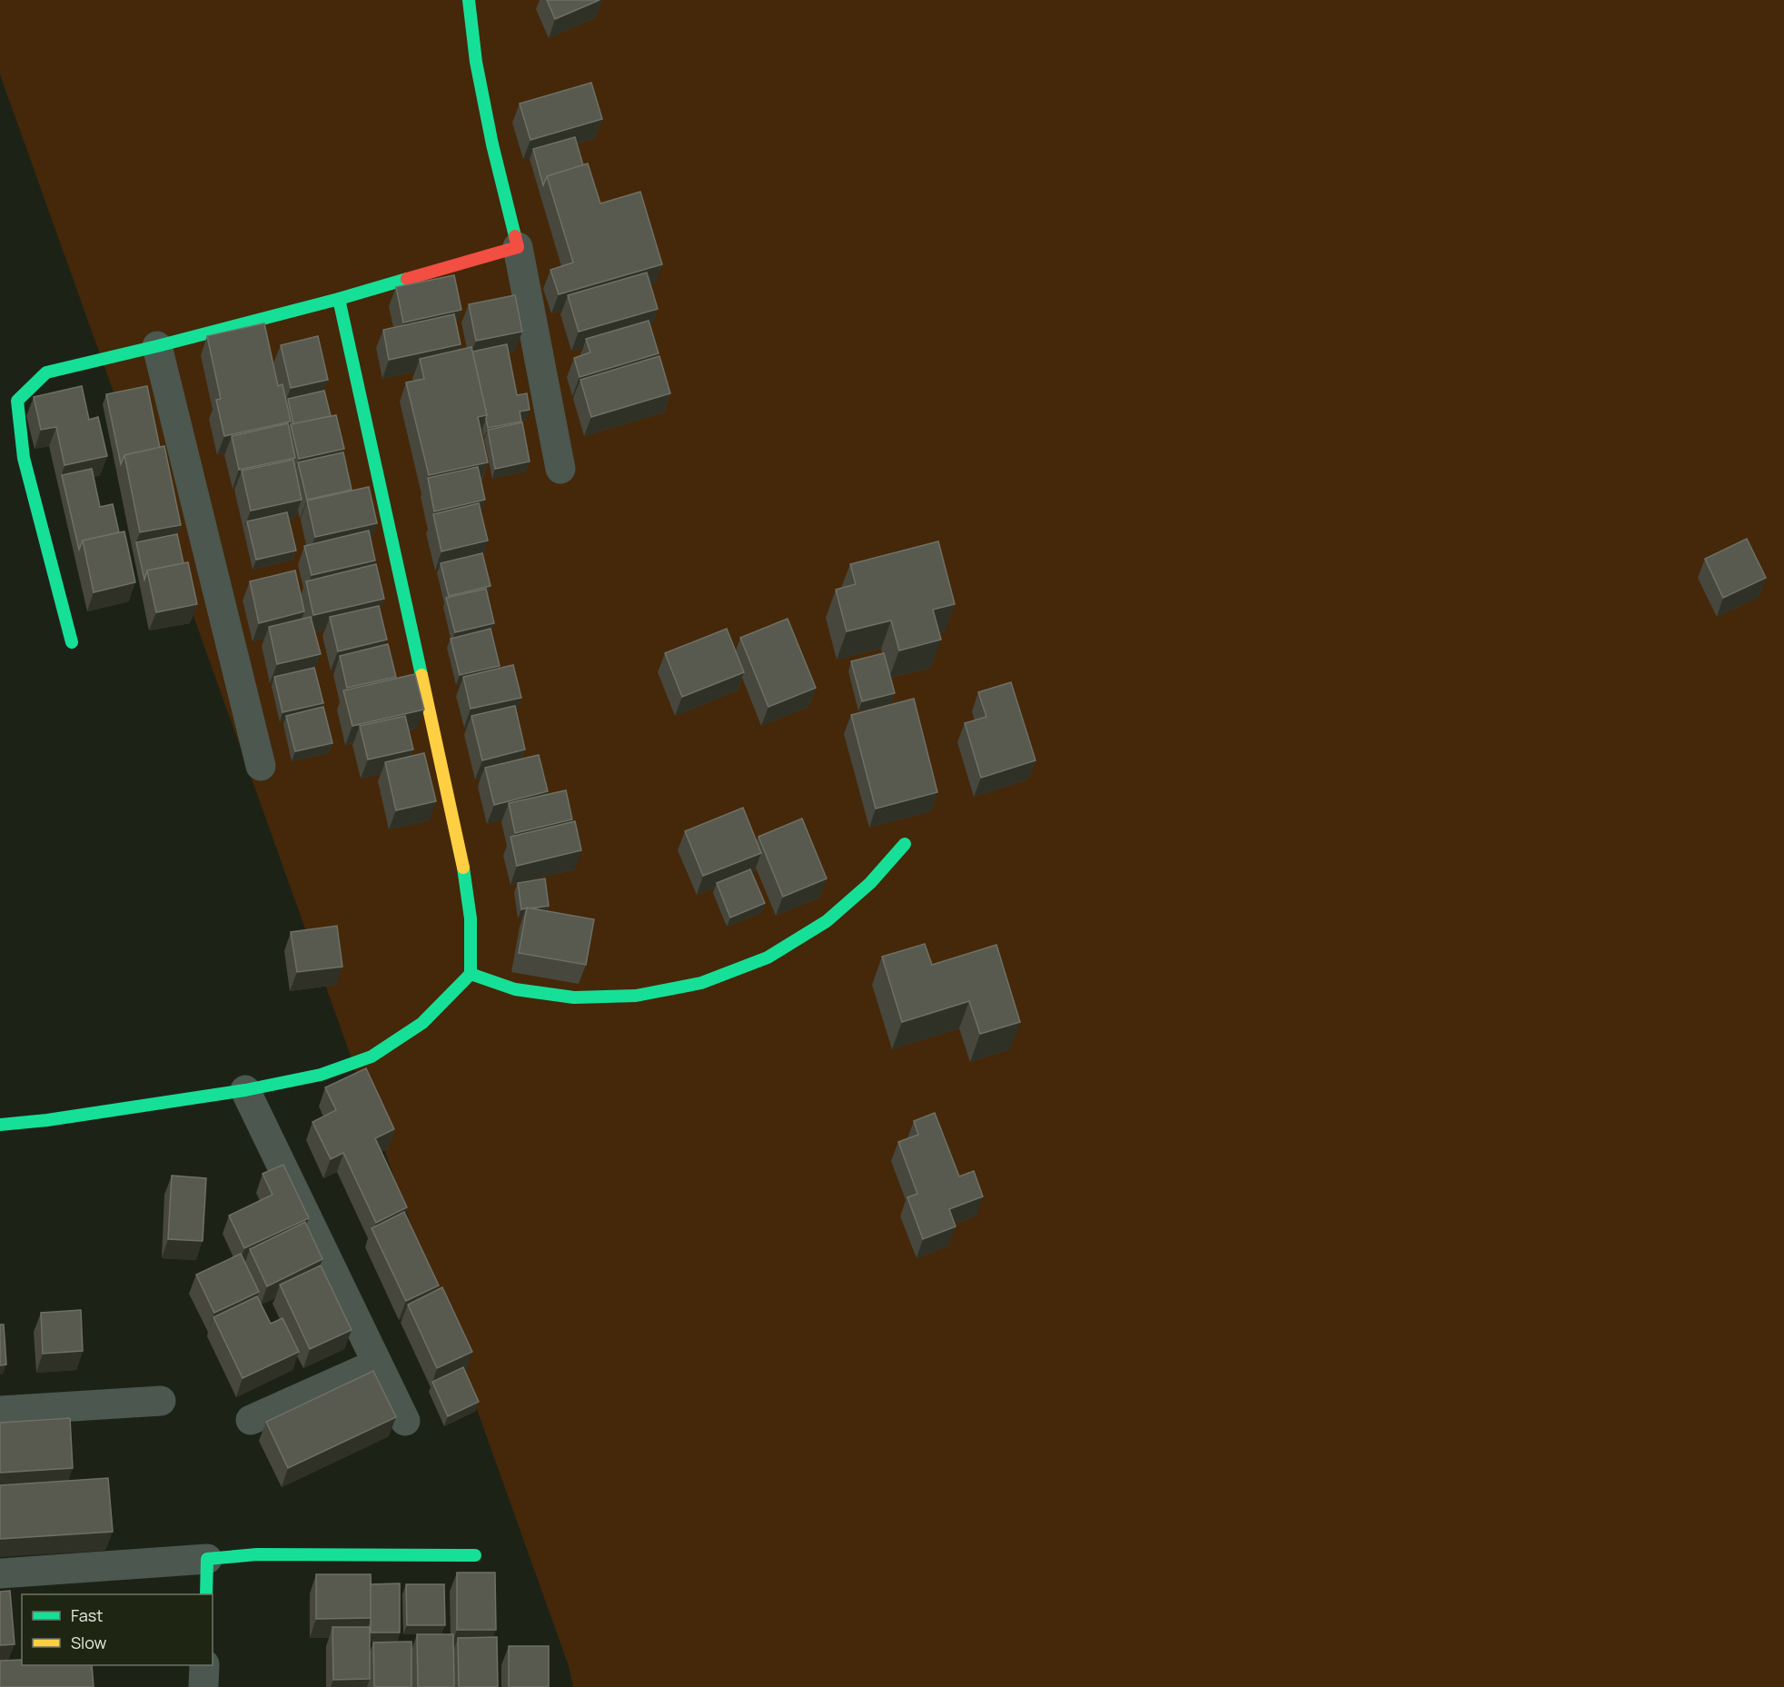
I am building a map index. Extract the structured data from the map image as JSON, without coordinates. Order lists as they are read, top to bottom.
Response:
{
  "legend": ["Fast", "Slow"]
}
